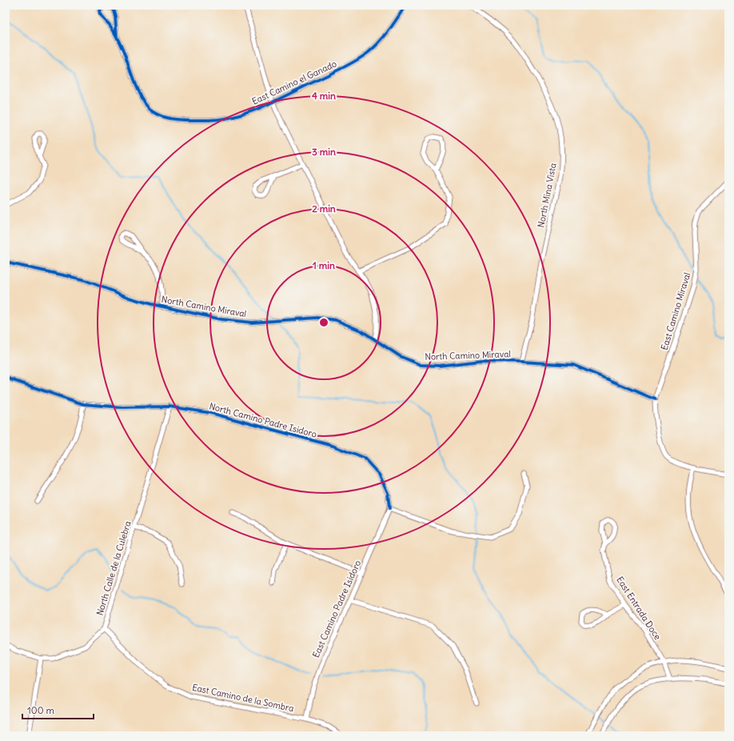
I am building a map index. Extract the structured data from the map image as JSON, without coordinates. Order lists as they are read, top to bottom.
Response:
{
  "streets": {
    "street": [
      "East Camino el Ganado",
      "North Mina Vista",
      "North Camino Miraval",
      "East Camino Miraval",
      "North Camino Padre Isidoro",
      "North Calle de la Culebra",
      "East Entrada Doce",
      "East Camino Padre Isidoro",
      "East Camino de la Sombra"
    ]
  },
  "crossings": [
    ["North Mina Vista", "North Camino Miraval"],
    ["North Camino Miraval", "East Camino Miraval"],
    ["North Camino Padre Isidoro", "North Calle de la Culebra"],
    ["North Camino Padre Isidoro", "East Camino Padre Isidoro"],
    ["North Calle de la Culebra", "East Camino de la Sombra"],
    ["East Camino Padre Isidoro", "East Camino de la Sombra"]
  ],
  "scale_bar": "100 m",
  "rings": [
    "4 min",
    "3 min",
    "2 min",
    "1 min"
  ]
}
